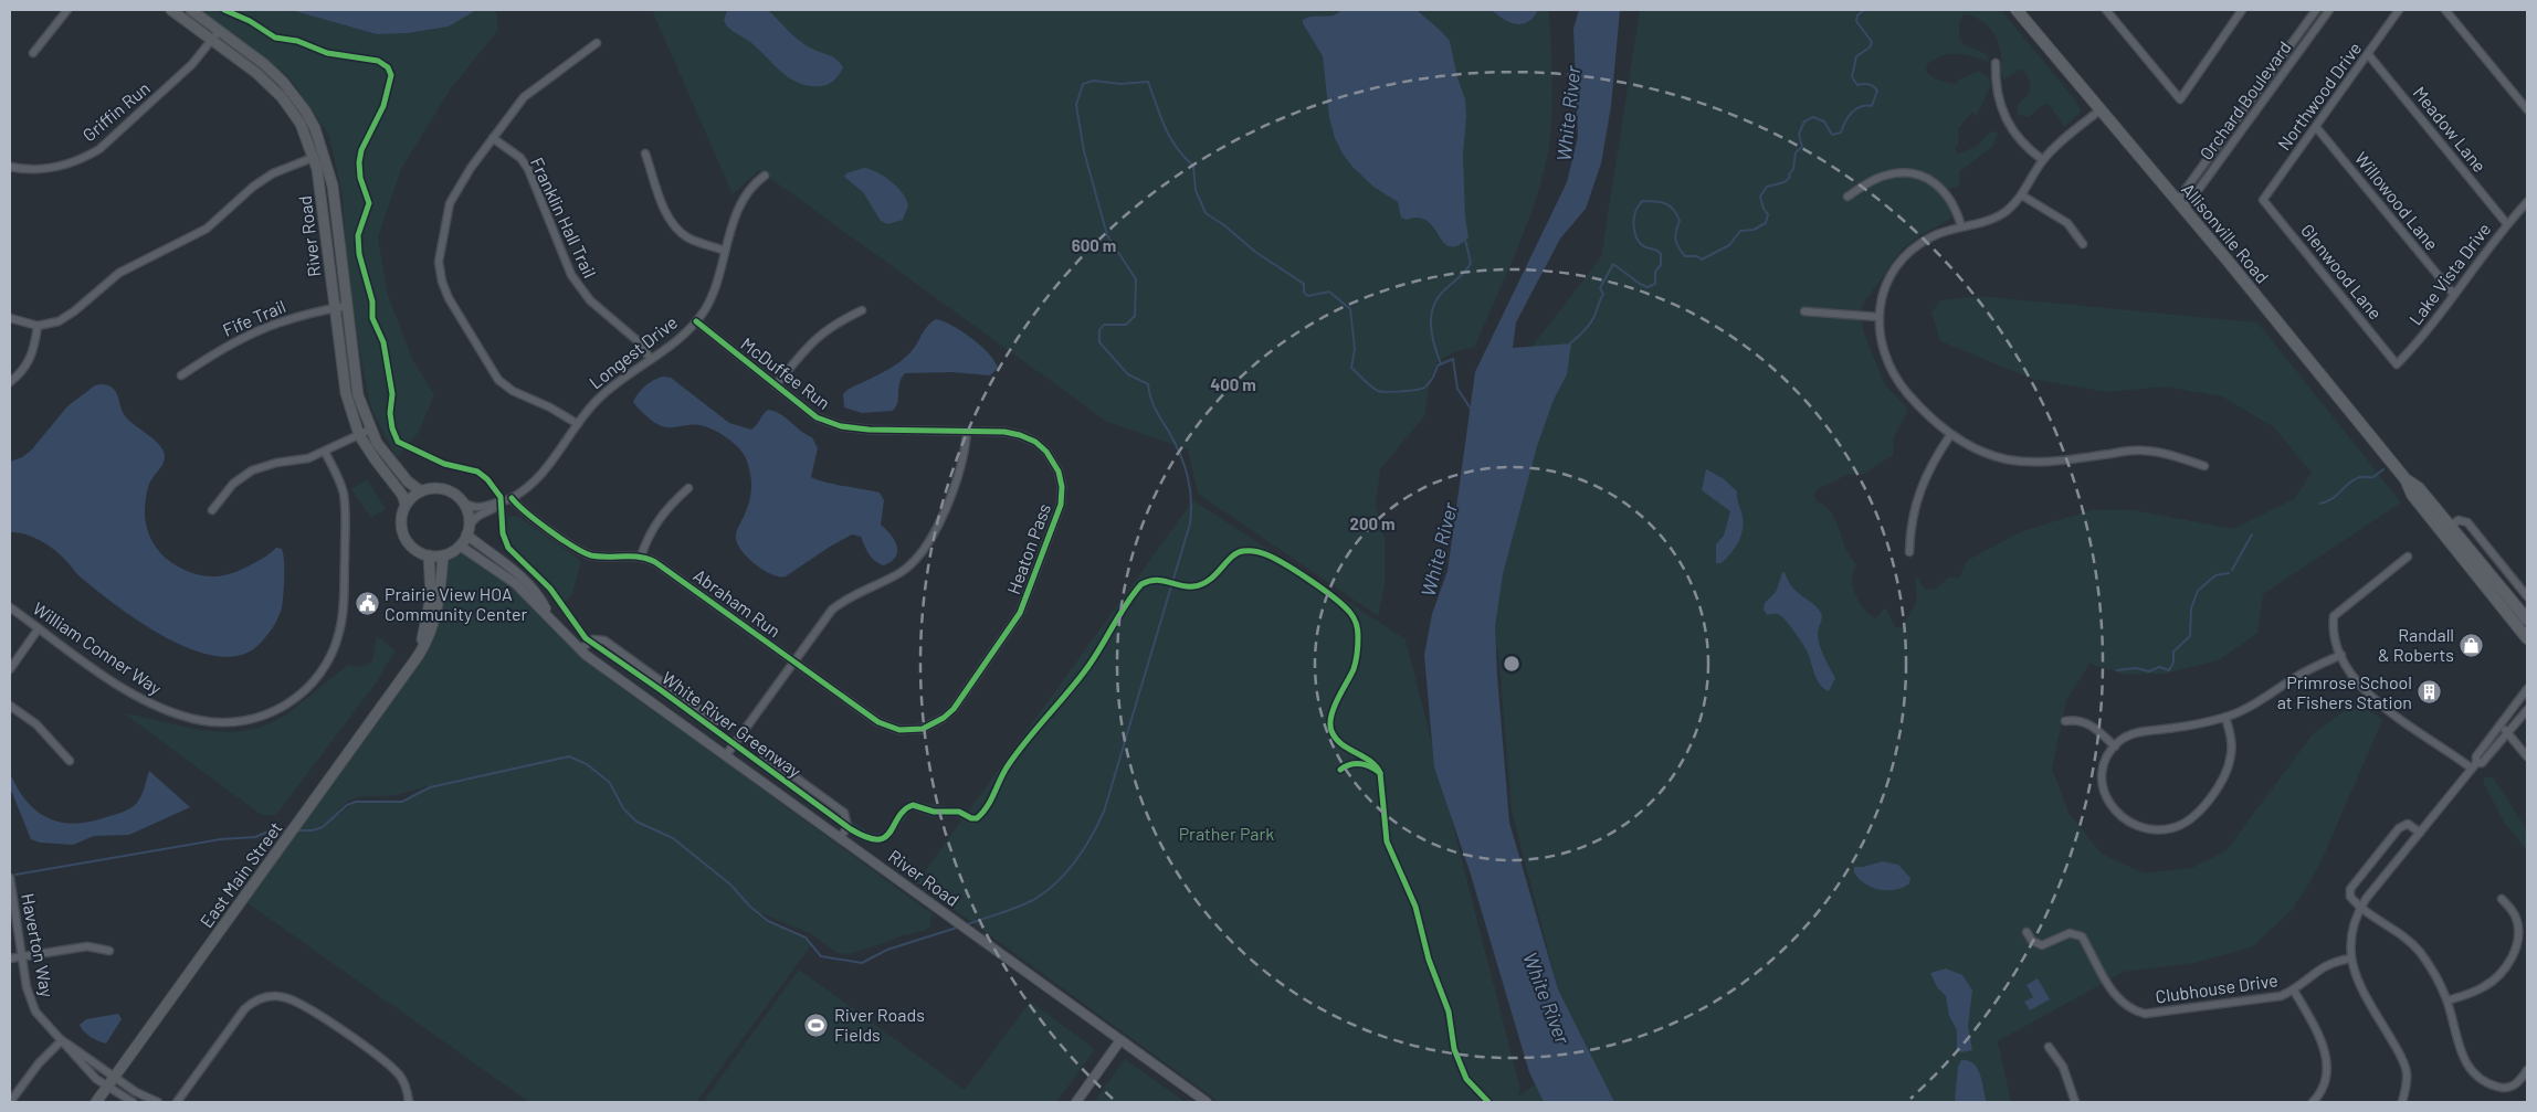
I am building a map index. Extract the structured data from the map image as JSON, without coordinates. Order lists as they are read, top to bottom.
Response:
{
  "streets": {
    "main road": ["Allisonville Road", "River Road", "East Main Street"],
    "street": [
      "Northwood Drive",
      "Orchard Boulevard",
      "Griffin Run",
      "Meadow Lane",
      "Willowood Lane",
      "Franklin Hall Trail",
      "Glenwood Lane",
      "Lake Vista Drive",
      "Fife Trail",
      "Longest Drive",
      "McDuffee Run",
      "Heaton Pass",
      "Abraham Run",
      "William Conner Way",
      "Haverton Way",
      "Clubhouse Drive"
    ],
    "cycle path": ["White River Greenway"]
  },
  "crossings": [
    ["Northwood Drive", "Meadow Lane"],
    ["Northwood Drive", "Willowood Lane"],
    ["Northwood Drive", "Glenwood Lane"],
    ["Orchard Boulevard", "Allisonville Road"],
    ["Griffin Run", "River Road"],
    ["Meadow Lane", "Lake Vista Drive"],
    ["Willowood Lane", "Lake Vista Drive"],
    ["Franklin Hall Trail", "Longest Drive"],
    ["River Road", "Fife Trail"],
    ["River Road", "Longest Drive"],
    ["River Road", "East Main Street"],
    ["Glenwood Lane", "Lake Vista Drive"],
    ["Longest Drive", "McDuffee Run"],
    ["Longest Drive", "Abraham Run"],
    ["Longest Drive", "East Main Street"],
    ["McDuffee Run", "Heaton Pass"],
    ["Heaton Pass", "Abraham Run"],
    ["East Main Street", "Haverton Way"]
  ],
  "water": ["White River"],
  "parks": ["Prather Park"],
  "places": {
    "public building": ["Prairie View HOA Community Center"],
    "shop": ["Randall & Roberts"],
    "building": ["Primrose School at Fishers Station"],
    "sports": ["River Roads Fields"]
  },
  "rings": ["600 m", "400 m", "200 m"]
}
